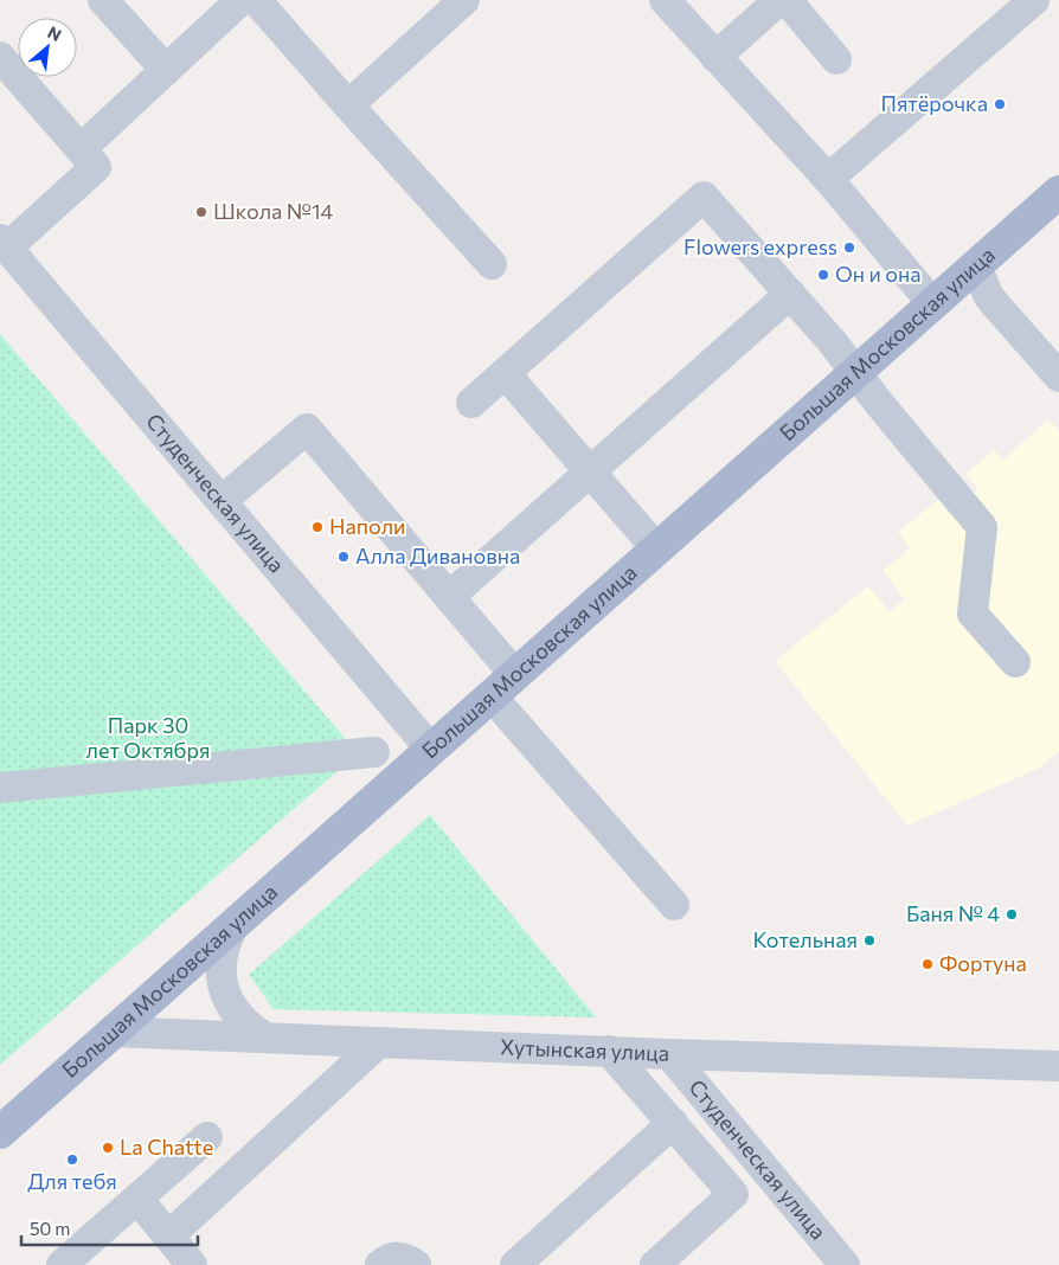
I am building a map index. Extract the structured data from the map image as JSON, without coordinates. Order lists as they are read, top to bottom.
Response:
{
  "streets": {
    "main road": ["Большая Московская улица"],
    "street": ["Студенческая улица", "Хутынская улица"]
  },
  "crossings": [
    ["Большая Московская улица", "Студенческая улица"],
    ["Большая Московская улица", "Хутынская улица"],
    ["Студенческая улица", "Хутынская улица"]
  ],
  "parks": ["Парк 30 лет Октября"],
  "places": [
    "Пятёрочка",
    "Школа №14",
    "Flowers express",
    "Он и она",
    "Наполи",
    "Алла Дивановна",
    "Баня № 4",
    "Котельная",
    "Фортуна",
    "La Chatte",
    "Для тебя"
  ],
  "scale_bar": "50 m",
  "north": "top right"
}
